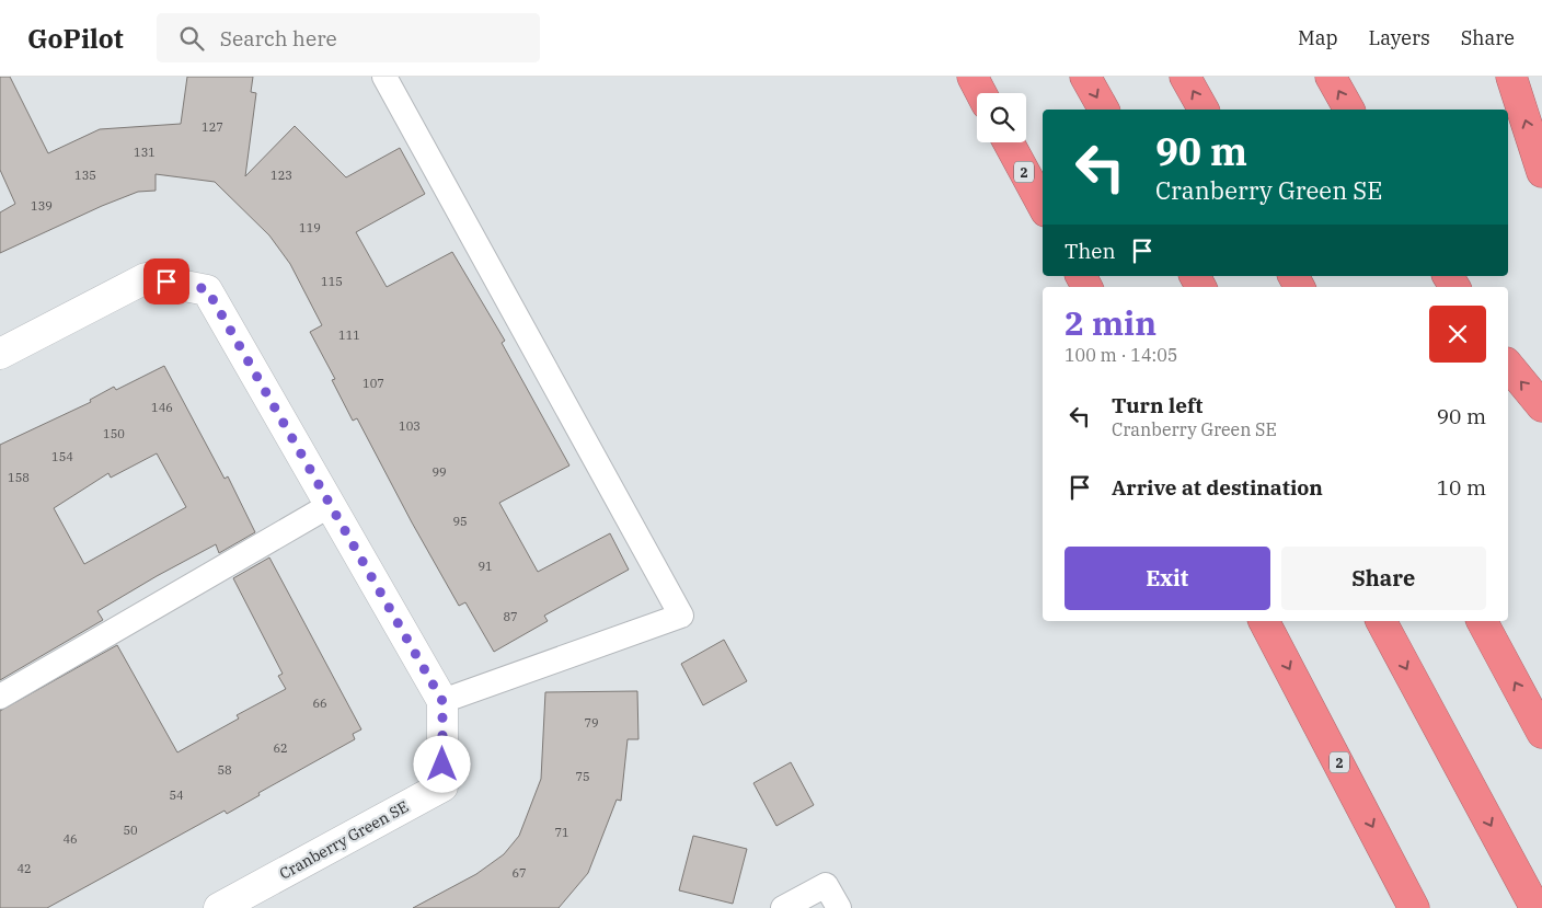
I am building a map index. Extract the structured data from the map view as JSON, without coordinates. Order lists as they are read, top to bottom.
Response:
{
  "streets": {
    "highway": ["2"],
    "street": ["Cranberry Green SE"]
  },
  "house_numbers": [
    "127",
    "131",
    "135",
    "123",
    "139",
    "119",
    "115",
    "111",
    "107",
    "146",
    "103",
    "150",
    "154",
    "99",
    "158",
    "95",
    "91",
    "87",
    "66",
    "79",
    "62",
    "58",
    "75",
    "54",
    "50",
    "71",
    "46",
    "42",
    "67"
  ],
  "page": {
    "header": "GoPilot",
    "search": "Search here",
    "nav": ["Map", "Layers", "Share"],
    "turn": ["90 m", "Cranberry Green SE"],
    "then": "Then",
    "heading": ["2 min", "100 m · 14:05"],
    "list": [
      {
        "name": "Turn left",
        "note": "Cranberry Green SE",
        "value": "90 m"
      },
      {
        "name": "Arrive at destination",
        "value": "10 m"
      }
    ],
    "buttons": ["Exit", "Share"]
  }
}
